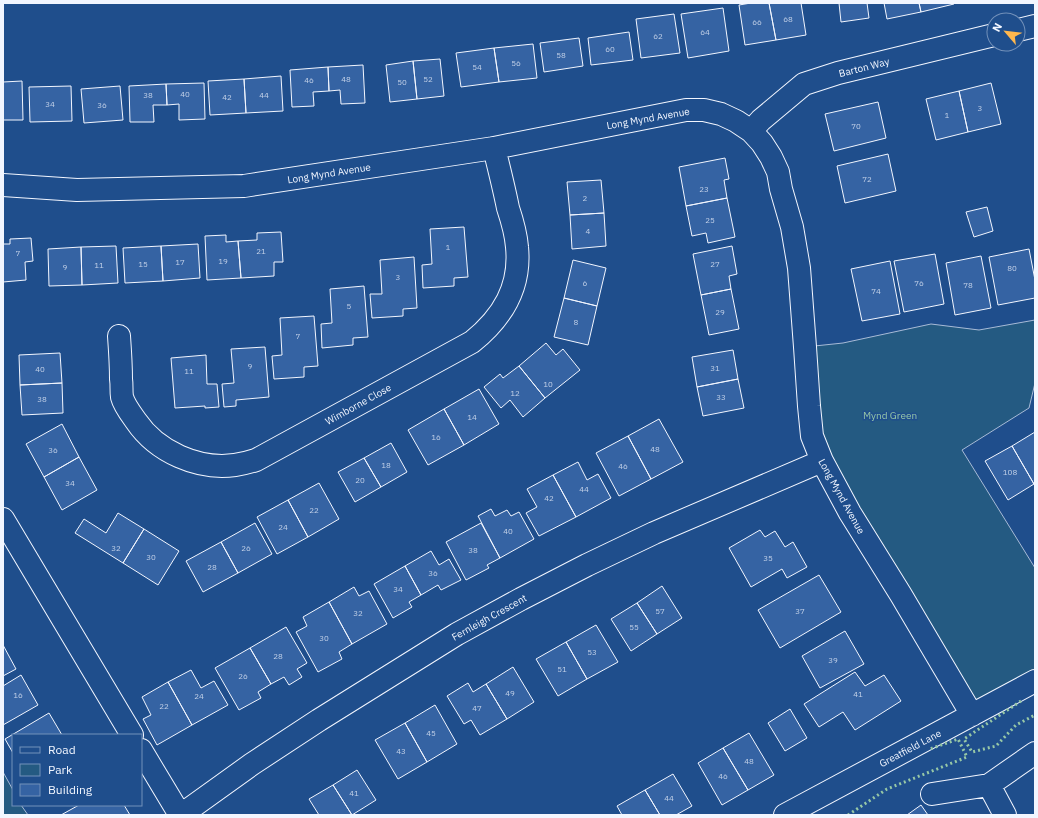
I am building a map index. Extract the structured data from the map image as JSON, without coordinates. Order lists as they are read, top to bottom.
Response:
{
  "streets": {
    "street": [
      "Barton Way",
      "Long Mynd Avenue",
      "Wimborne Close",
      "Fernleigh Crescent",
      "Greatfield Lane"
    ]
  },
  "crossings": [
    ["Barton Way", "Long Mynd Avenue"],
    ["Long Mynd Avenue", "Wimborne Close"],
    ["Long Mynd Avenue", "Fernleigh Crescent"],
    ["Long Mynd Avenue", "Greatfield Lane"]
  ],
  "parks": ["Mynd Green"],
  "house_numbers": [
    "68",
    "66",
    "64",
    "62",
    "60",
    "58",
    "56",
    "54",
    "48",
    "52",
    "46",
    "50",
    "40",
    "38",
    "44",
    "42",
    "34",
    "36",
    "3",
    "1",
    "70",
    "72",
    "23",
    "2",
    "25",
    "4",
    "1",
    "21",
    "7",
    "19",
    "17",
    "15",
    "27",
    "11",
    "9",
    "80",
    "3",
    "6",
    "76",
    "78",
    "74",
    "5",
    "29",
    "8",
    "7",
    "9",
    "31",
    "40",
    "11",
    "10",
    "12",
    "33",
    "38",
    "14",
    "16",
    "48",
    "36",
    "18",
    "46",
    "108",
    "20",
    "34",
    "44",
    "42",
    "22",
    "24",
    "40",
    "32",
    "26",
    "38",
    "30",
    "35",
    "28",
    "36",
    "34",
    "57",
    "37",
    "32",
    "55",
    "30",
    "53",
    "28",
    "39",
    "51",
    "26",
    "49",
    "41",
    "16",
    "24",
    "22",
    "47",
    "45",
    "43",
    "48",
    "46",
    "41",
    "44"
  ],
  "legend": ["Road", "Park", "Building"],
  "north": "top left"
}
